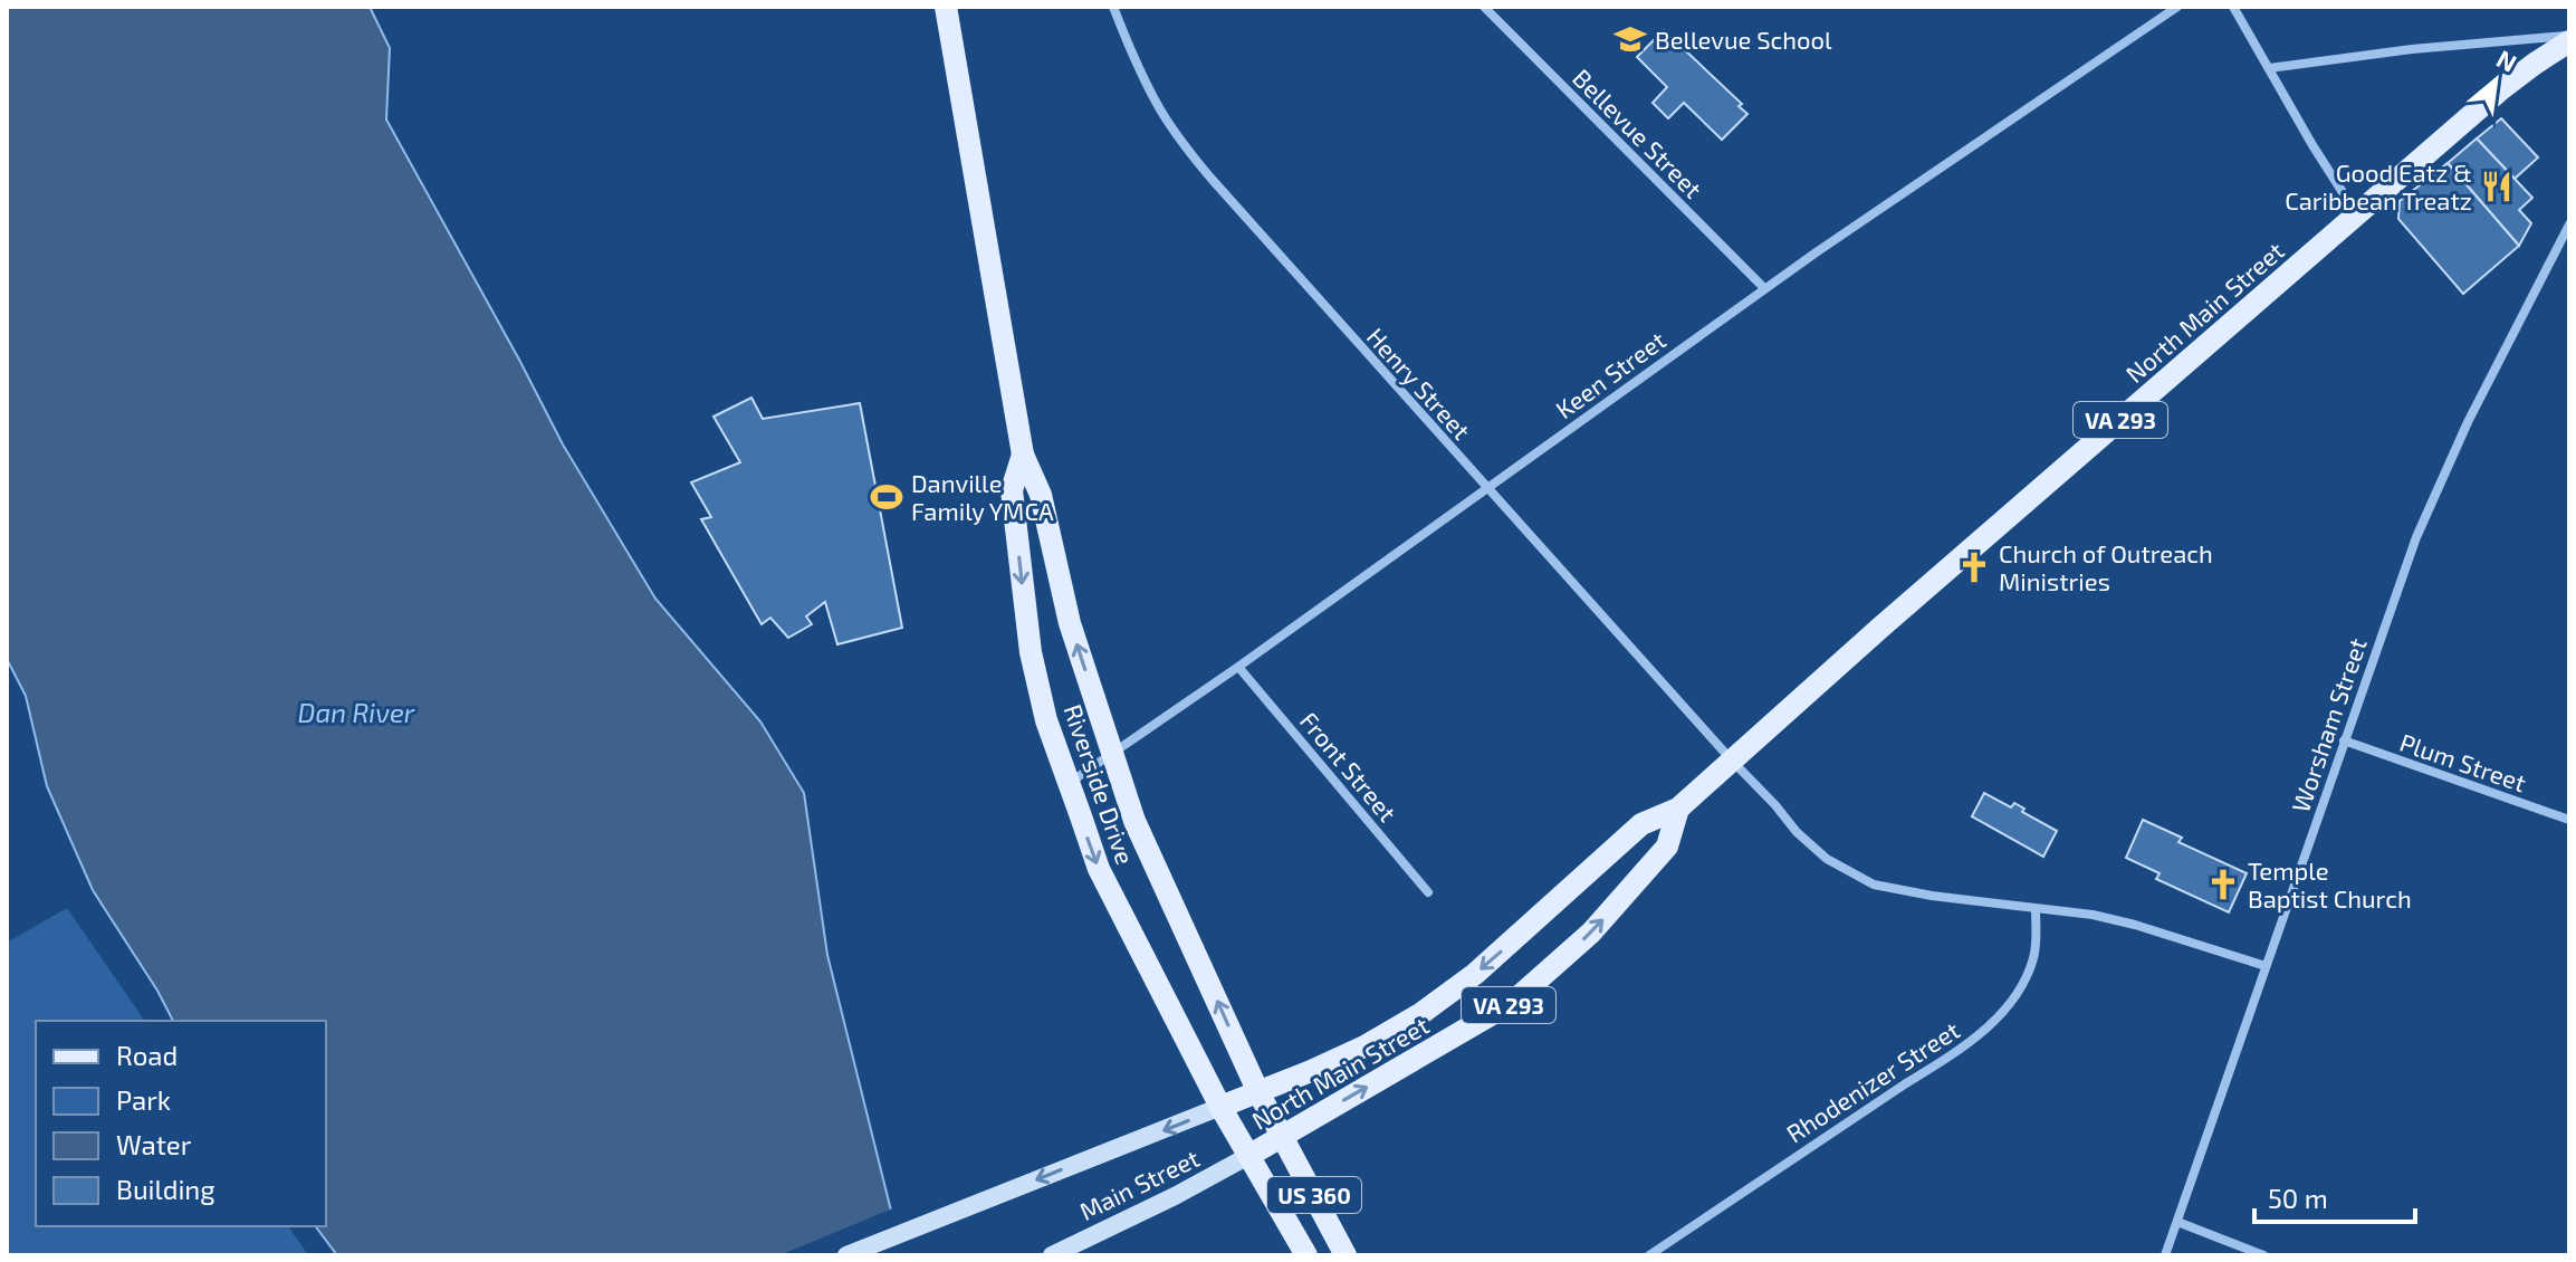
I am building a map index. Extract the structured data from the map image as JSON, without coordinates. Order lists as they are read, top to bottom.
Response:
{
  "streets": {
    "main road": [
      "North Main Street",
      "VA 293",
      "Riverside Drive",
      "Main Street",
      "US 360"
    ],
    "street": [
      "Bellevue Street",
      "Keen Street",
      "Henry Street",
      "Worsham Street",
      "Plum Street",
      "Front Street",
      "Rhodenizer Street"
    ]
  },
  "crossings": [
    ["Bellevue Street", "Keen Street"],
    ["North Main Street", "Henry Street"],
    ["North Main Street", "Riverside Drive"],
    ["North Main Street", "Main Street"],
    ["North Main Street", "US 360"],
    ["Keen Street", "Henry Street"],
    ["Keen Street", "Front Street"],
    ["Keen Street", "Riverside Drive"],
    ["Henry Street", "Rhodenizer Street"],
    ["Worsham Street", "Plum Street"],
    ["Riverside Drive", "Main Street"],
    ["Riverside Drive", "US 360"],
    ["Main Street", "US 360"]
  ],
  "water": ["Dan River"],
  "places": {
    "school or university": ["Bellevue School"],
    "restaurant": ["Good Eatz & Caribbean Treatz"],
    "sports": ["Danville Family YMCA"],
    "church": ["Church of Outreach Ministries", "Temple Baptist Church"]
  },
  "legend": [
    "Road",
    "Park",
    "Water",
    "Building"
  ],
  "scale_bar": "50 m",
  "north": "top right"
}
